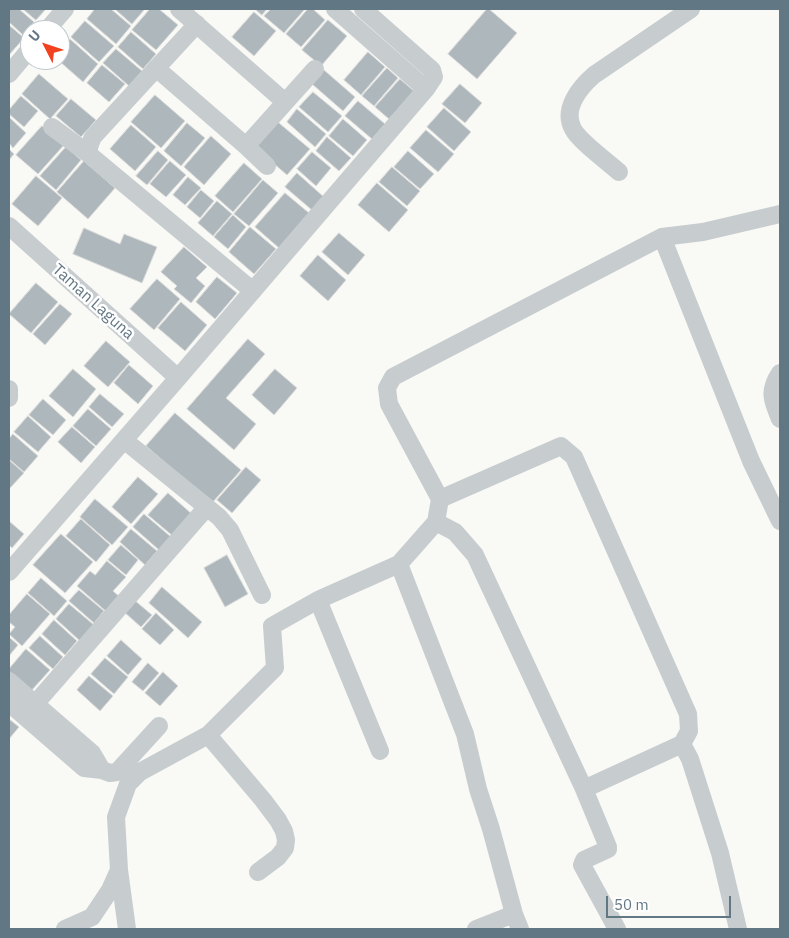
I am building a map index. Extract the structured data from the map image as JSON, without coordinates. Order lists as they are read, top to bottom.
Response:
{
  "streets": {
    "street": ["Taman Laguna"]
  },
  "scale_bar": "50 m",
  "north": "top left"
}
